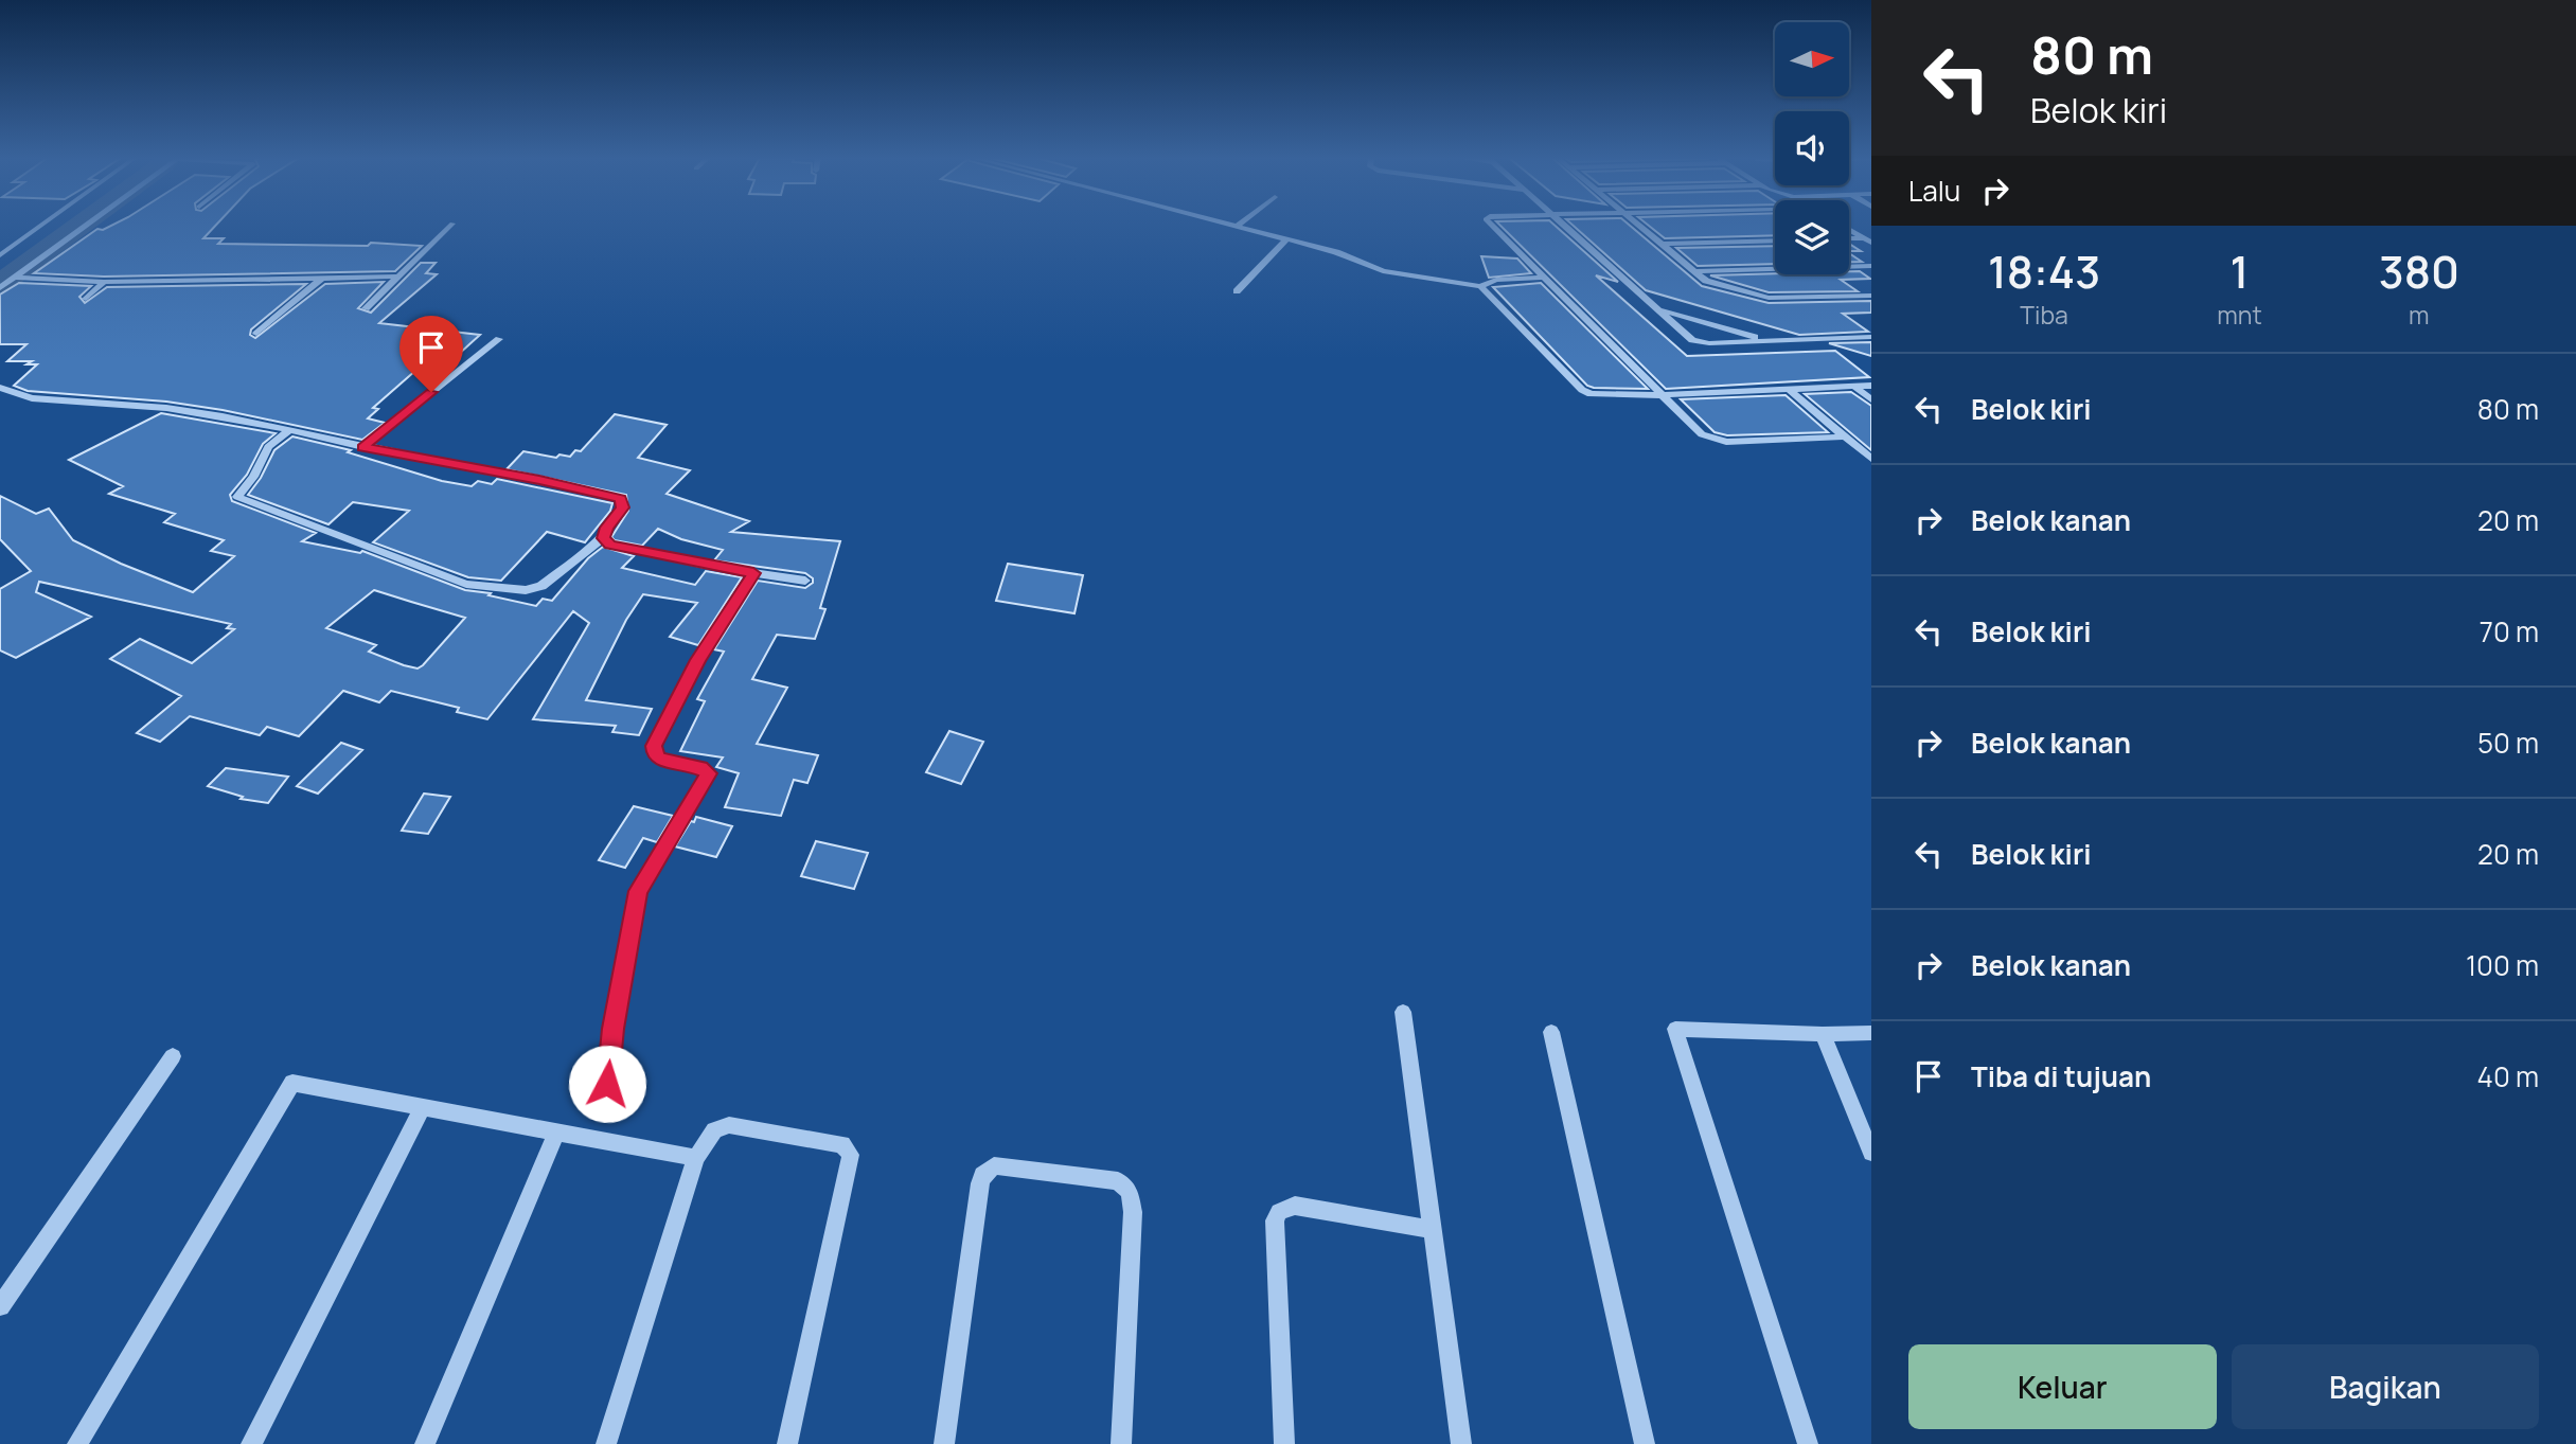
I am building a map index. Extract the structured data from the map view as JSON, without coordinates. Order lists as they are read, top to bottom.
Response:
{
  "north": "right",
  "page": {
    "turn": ["80 m", "Belok kiri"],
    "then": "Lalu",
    "eta": [
      "18:43",
      "Tiba",
      "1",
      "mnt",
      "380",
      "m"
    ],
    "list": [
      {
        "name": "Belok kiri",
        "value": "80 m"
      },
      {
        "name": "Belok kanan",
        "value": "20 m"
      },
      {
        "name": "Belok kiri",
        "value": "70 m"
      },
      {
        "name": "Belok kanan",
        "value": "50 m"
      },
      {
        "name": "Belok kiri",
        "value": "20 m"
      },
      {
        "name": "Belok kanan",
        "value": "100 m"
      },
      {
        "name": "Tiba di tujuan",
        "value": "40 m"
      }
    ],
    "buttons": ["Keluar", "Bagikan"]
  }
}
